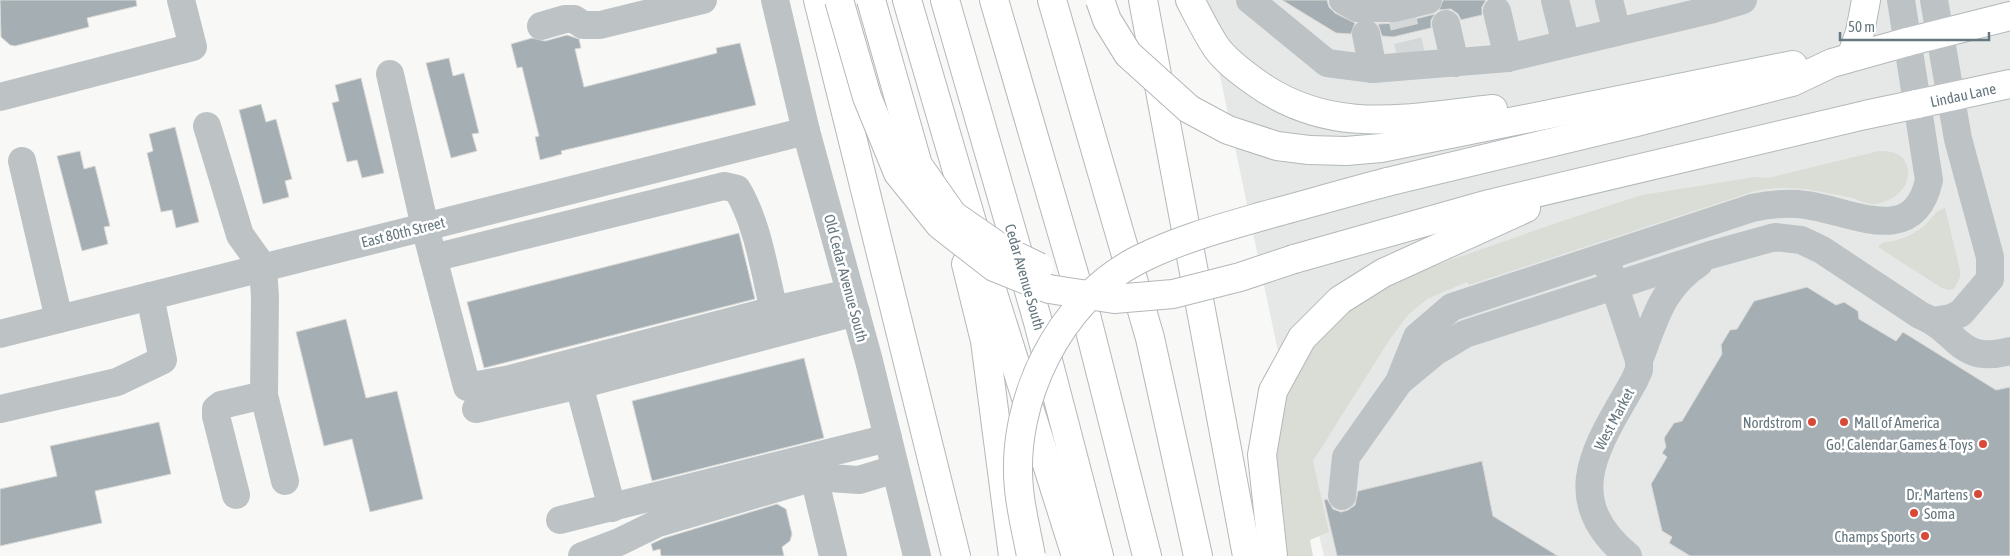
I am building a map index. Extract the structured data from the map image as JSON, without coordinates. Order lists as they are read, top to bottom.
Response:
{
  "streets": {
    "main road": ["Lindau Lane", "Cedar Avenue South"],
    "street": ["East 80th Street", "Old Cedar Avenue South", "West Market"]
  },
  "crossings": [
    ["East 80th Street", "Old Cedar Avenue South"]
  ],
  "places": [
    "Nordstrom",
    "Mall of America",
    "Go! Calendar Games & Toys",
    "Dr. Martens",
    "Soma",
    "Champs Sports"
  ],
  "scale_bar": "50 m"
}
